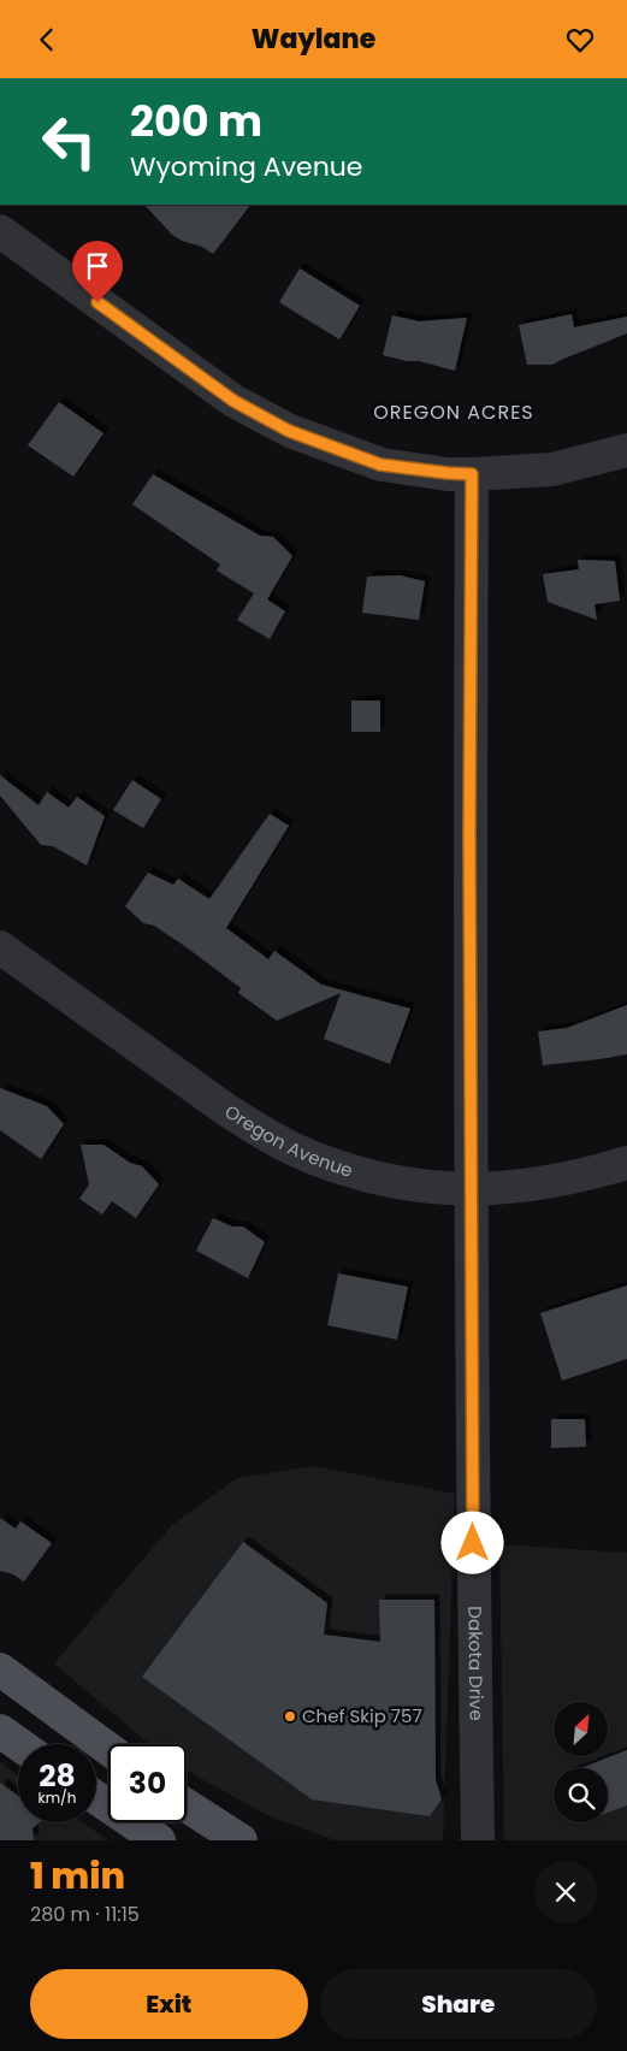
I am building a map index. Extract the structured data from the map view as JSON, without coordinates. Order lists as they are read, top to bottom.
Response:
{
  "streets": {
    "street": ["Oregon Avenue", "Dakota Drive"]
  },
  "crossings": [
    ["Oregon Avenue", "Dakota Drive"]
  ],
  "districts": ["OREGON ACRES"],
  "places": ["Chef Skip 757"],
  "north": "top right",
  "page": {
    "header": "Waylane",
    "turn": ["200 m", "Wyoming Avenue"],
    "speed": "28 km/h",
    "limit": "30",
    "heading": ["1 min", "280 m · 11:15"],
    "buttons": ["Exit", "Share"]
  }
}
